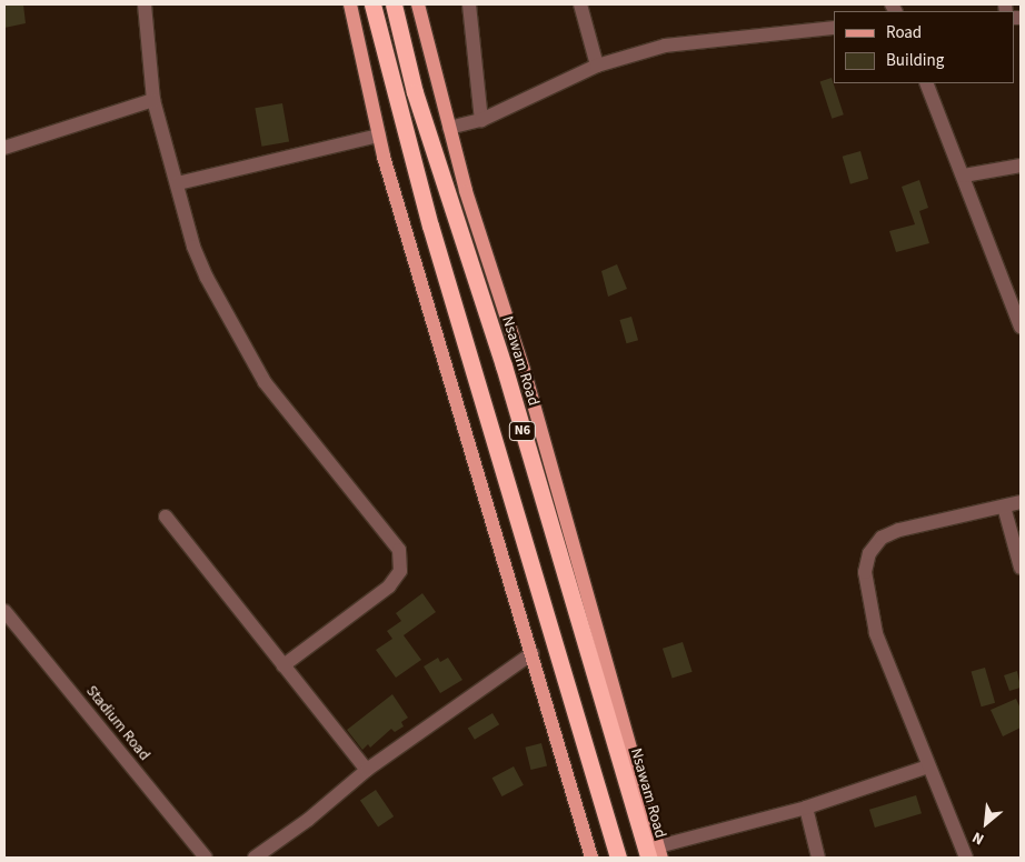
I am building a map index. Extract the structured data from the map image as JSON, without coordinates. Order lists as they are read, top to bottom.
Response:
{
  "streets": {
    "highway": ["Nsawam Road", "N6"],
    "street": ["Stadium Road"]
  },
  "legend": ["Road", "Building"],
  "north": "bottom left"
}
